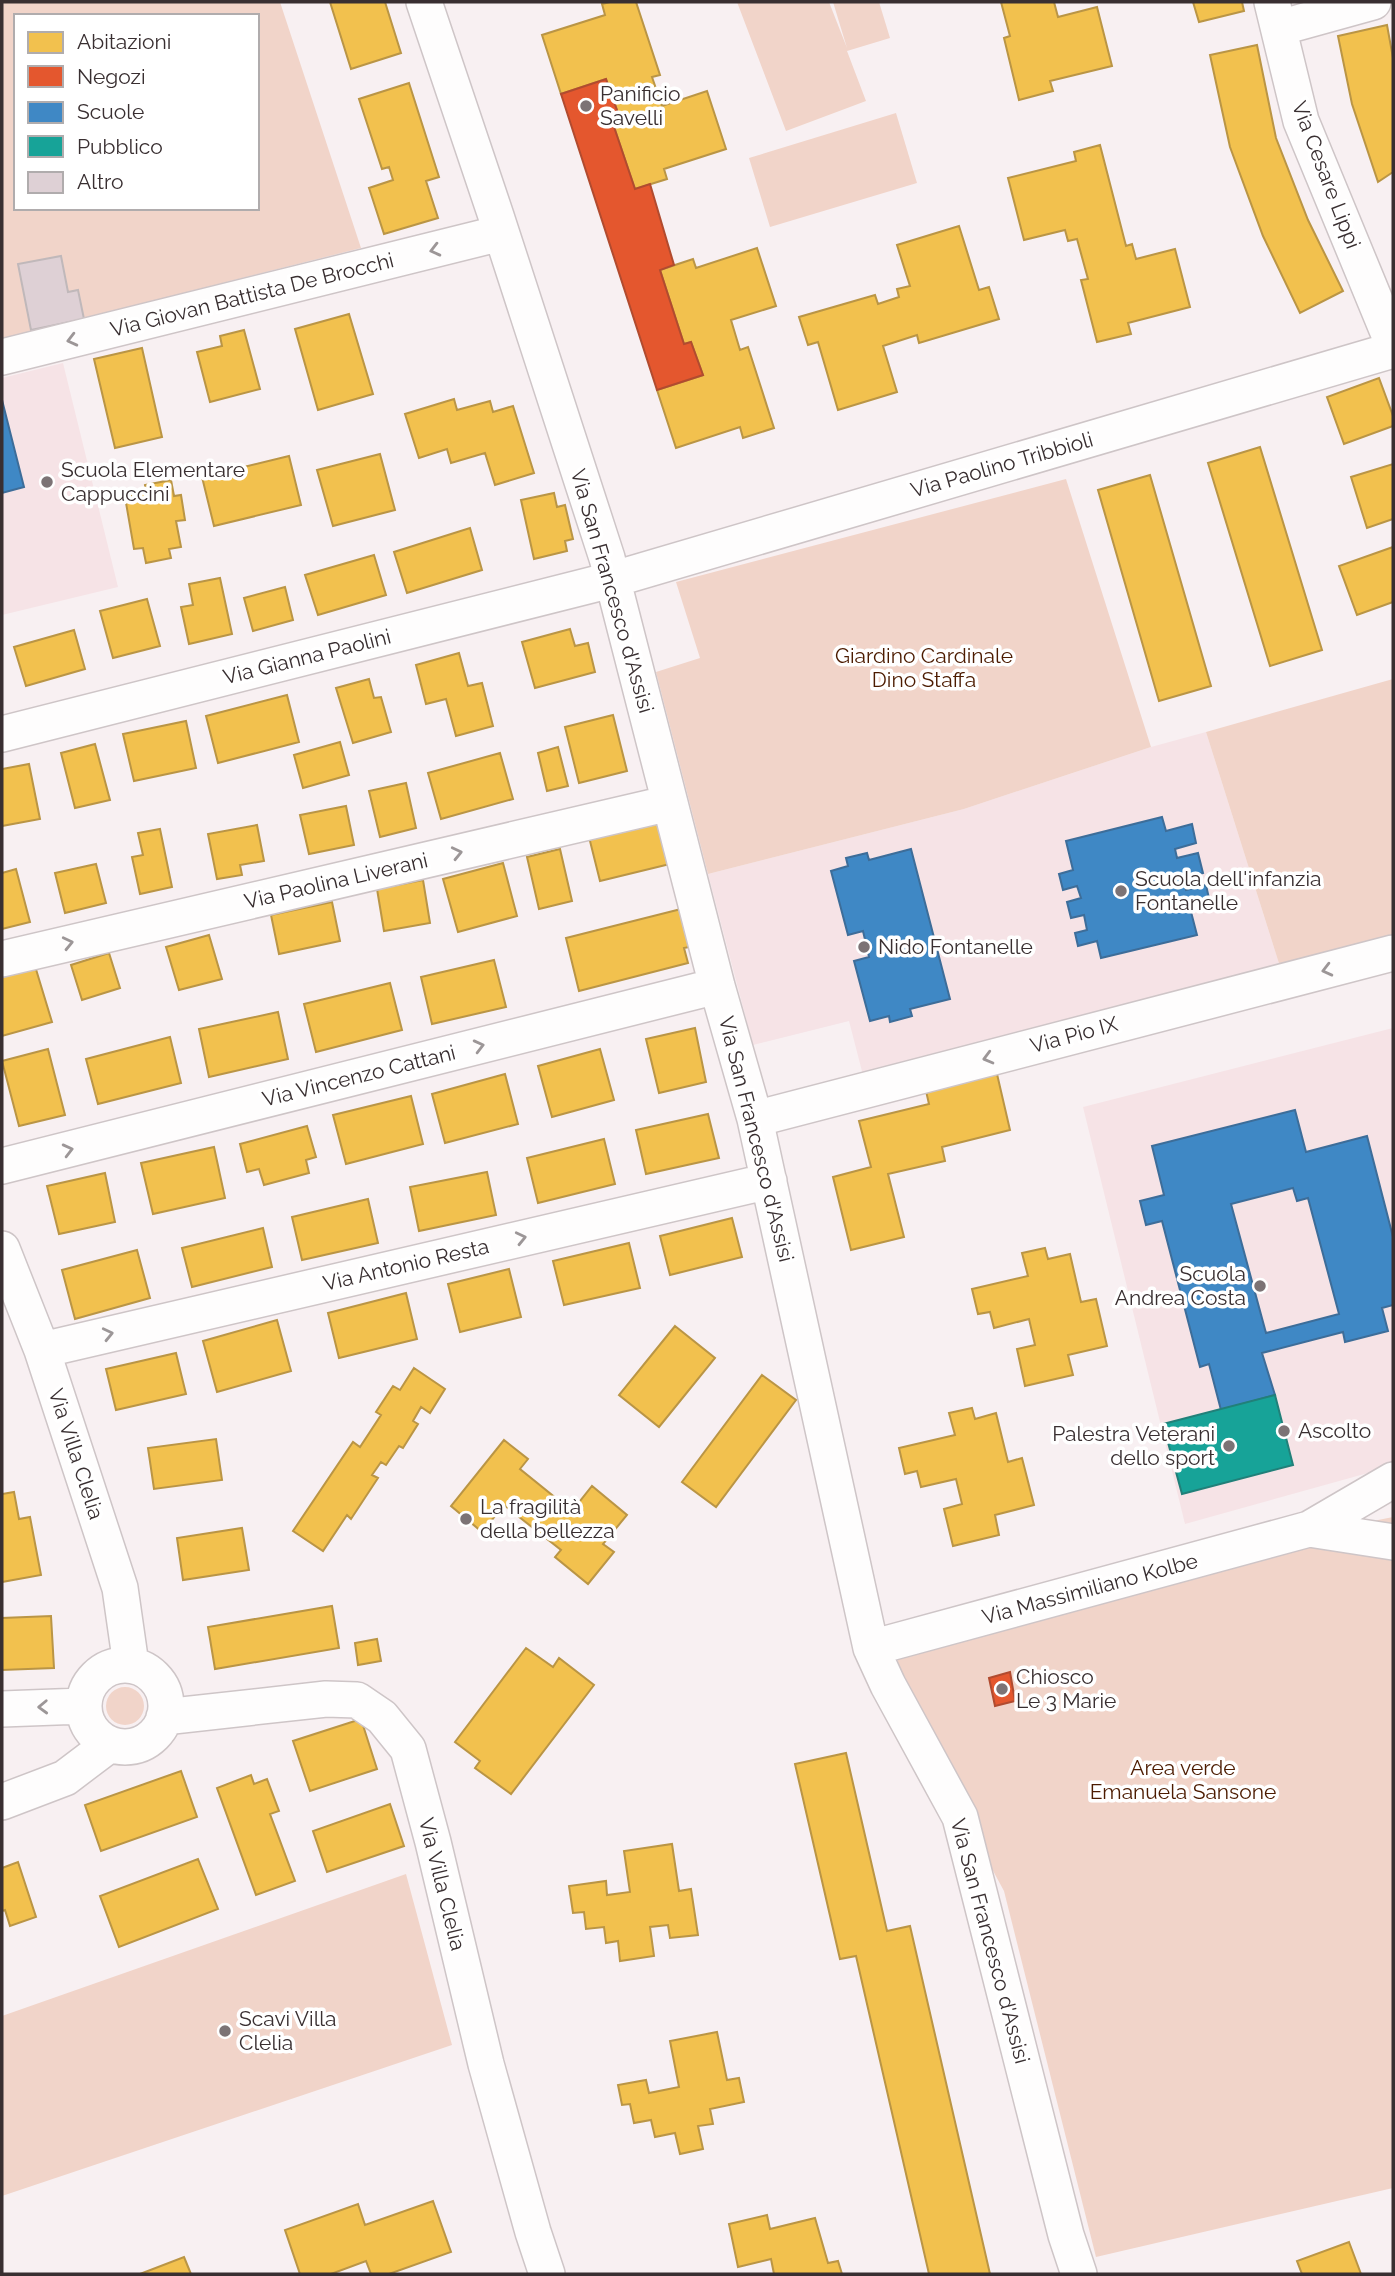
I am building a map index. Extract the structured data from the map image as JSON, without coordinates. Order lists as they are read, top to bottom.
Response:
{
  "streets": {
    "street": [
      "Via Cesare Lippi",
      "Via Giovan Battista De Brocchi",
      "Via Paolino Tribbioli",
      "Via San Francesco d'Assisi",
      "Via Gianna Paolini",
      "Via Paolina Liverani",
      "Via Pio IX",
      "Via Vincenzo Cattani",
      "Via Antonio Resta",
      "Via Villa Clelia",
      "Via Massimiliano Kolbe"
    ]
  },
  "crossings": [
    ["Via Giovan Battista De Brocchi", "Via San Francesco d'Assisi"],
    ["Via Paolino Tribbioli", "Via San Francesco d'Assisi"],
    ["Via Paolino Tribbioli", "Via Gianna Paolini"],
    ["Via San Francesco d'Assisi", "Via Gianna Paolini"],
    ["Via San Francesco d'Assisi", "Via Paolina Liverani"],
    ["Via San Francesco d'Assisi", "Via Pio IX"],
    ["Via San Francesco d'Assisi", "Via Vincenzo Cattani"],
    ["Via San Francesco d'Assisi", "Via Antonio Resta"],
    ["Via San Francesco d'Assisi", "Via Massimiliano Kolbe"],
    ["Via Antonio Resta", "Via Villa Clelia"]
  ],
  "one_way": [
    "Via Giovan Battista De Brocchi",
    "Via Paolina Liverani",
    "Via Pio IX",
    "Via Vincenzo Cattani",
    "Via Antonio Resta"
  ],
  "parks": ["Giardino Cardinale Dino Staffa", "Area verde Emanuela Sansone"],
  "places": [
    "Panificio Savelli",
    "Scuola Elementare Cappuccini",
    "Scuola dell'infanzia Fontanelle",
    "Nido Fontanelle",
    "Scuola Andrea Costa",
    "Ascolto",
    "Palestra Veterani dello sport",
    "La fragilità della bellezza",
    "Chiosco Le 3 Marie",
    "Scavi Villa Clelia"
  ],
  "legend": [
    "Abitazioni",
    "Negozi",
    "Scuole",
    "Pubblico",
    "Altro"
  ]
}
